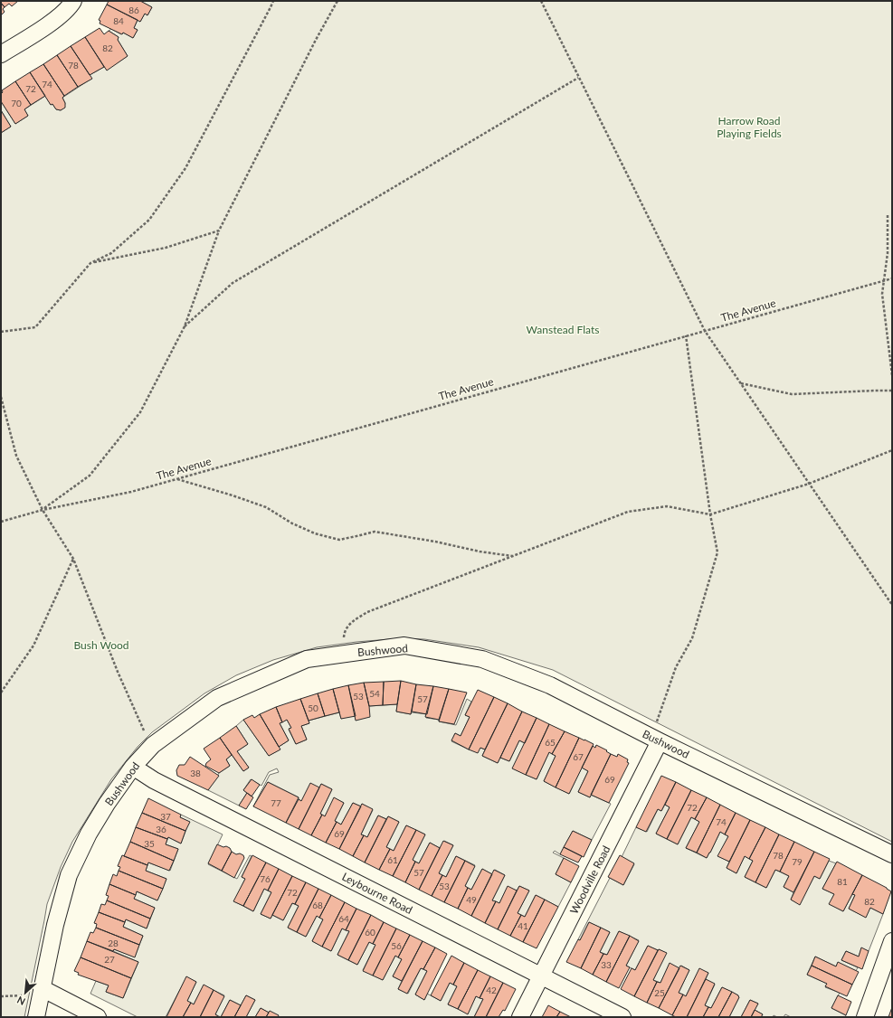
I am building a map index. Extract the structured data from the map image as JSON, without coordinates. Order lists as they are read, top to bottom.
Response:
{
  "streets": {
    "street": ["Bushwood", "Woodville Road", "Leybourne Road"],
    "path": ["The Avenue"]
  },
  "crossings": [
    ["Bushwood", "Woodville Road"],
    ["Bushwood", "Leybourne Road"],
    ["Woodville Road", "Leybourne Road"]
  ],
  "parks": ["Harrow Road Playing Fields", "Wanstead Flats", "Bush Wood"],
  "house_numbers": [
    "86",
    "84",
    "82",
    "78",
    "74",
    "72",
    "70",
    "54",
    "53",
    "57",
    "50",
    "65",
    "67",
    "38",
    "69",
    "77",
    "72",
    "37",
    "74",
    "36",
    "69",
    "35",
    "78",
    "61",
    "79",
    "57",
    "76",
    "81",
    "53",
    "72",
    "49",
    "82",
    "68",
    "64",
    "41",
    "60",
    "28",
    "56",
    "27",
    "33",
    "42",
    "25"
  ],
  "north": "bottom left"
}
